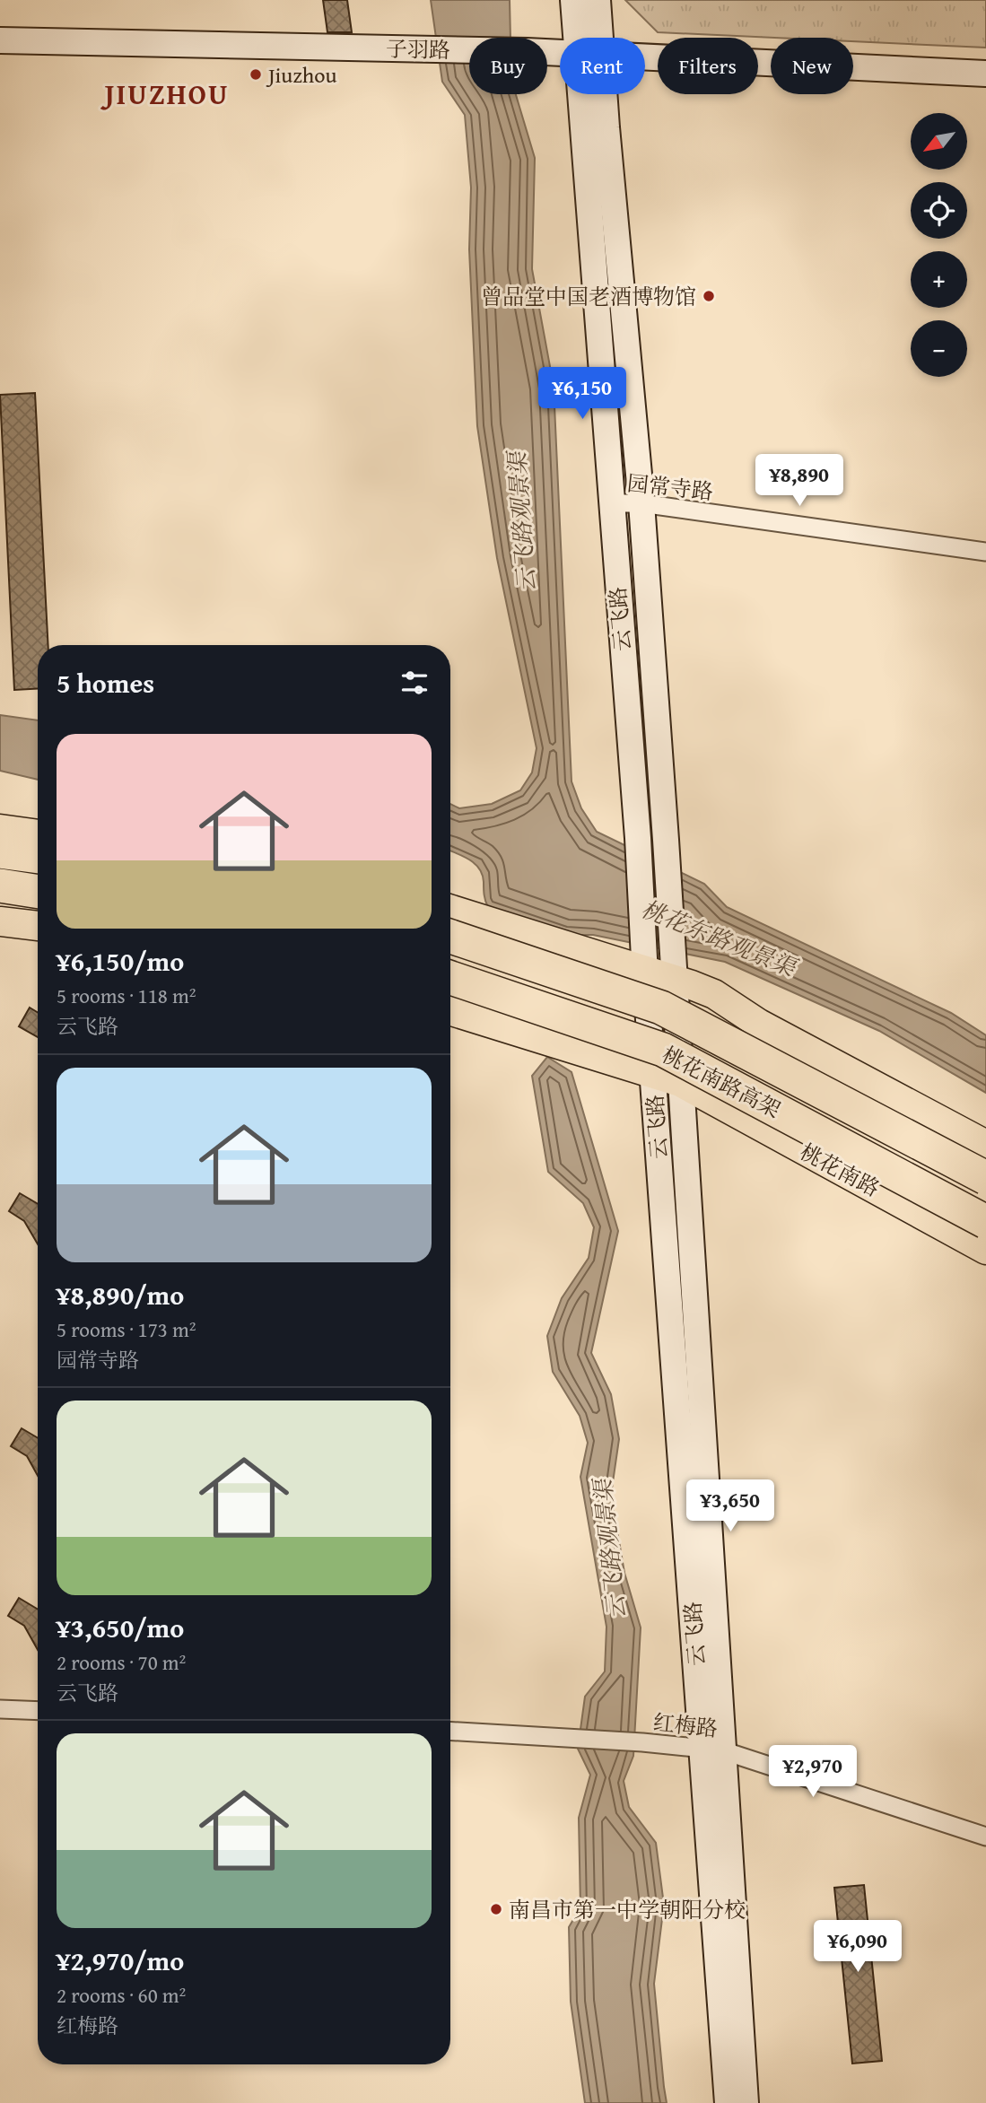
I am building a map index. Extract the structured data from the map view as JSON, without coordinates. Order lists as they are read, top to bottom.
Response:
{
  "streets": {
    "highway": ["桃花南路高架"],
    "main road": ["子羽路", "云飞路", "桃花南路"],
    "street": ["园常寺路", "红梅路"]
  },
  "crossings": [
    ["园常寺路", "云飞路"],
    ["云飞路", "桃花南路"],
    ["云飞路", "红梅路"]
  ],
  "districts": ["JIUZHOU"],
  "water": ["云飞路观景渠", "桃花东路观景渠"],
  "places": ["Jiuzhou", "曾品堂中国老酒博物馆", "南昌市第一中学朝阳分校"],
  "north": "bottom left",
  "page": {
    "chip": [
      "Buy",
      "Rent",
      "Filters",
      "New"
    ],
    "map_buttons": ["+", "−"],
    "price": [
      "¥6,150",
      "¥8,890",
      "¥3,650",
      "¥2,970",
      "¥6,090"
    ],
    "heading": "5 homes",
    "list": [
      {
        "name": "¥6,150/mo",
        "note": "5 rooms · 118 m² · 云飞路"
      },
      {
        "name": "¥8,890/mo",
        "note": "5 rooms · 173 m² · 园常寺路"
      },
      {
        "name": "¥3,650/mo",
        "note": "2 rooms · 70 m² · 云飞路"
      },
      {
        "name": "¥2,970/mo",
        "note": "2 rooms · 60 m² · 红梅路"
      }
    ]
  }
}
